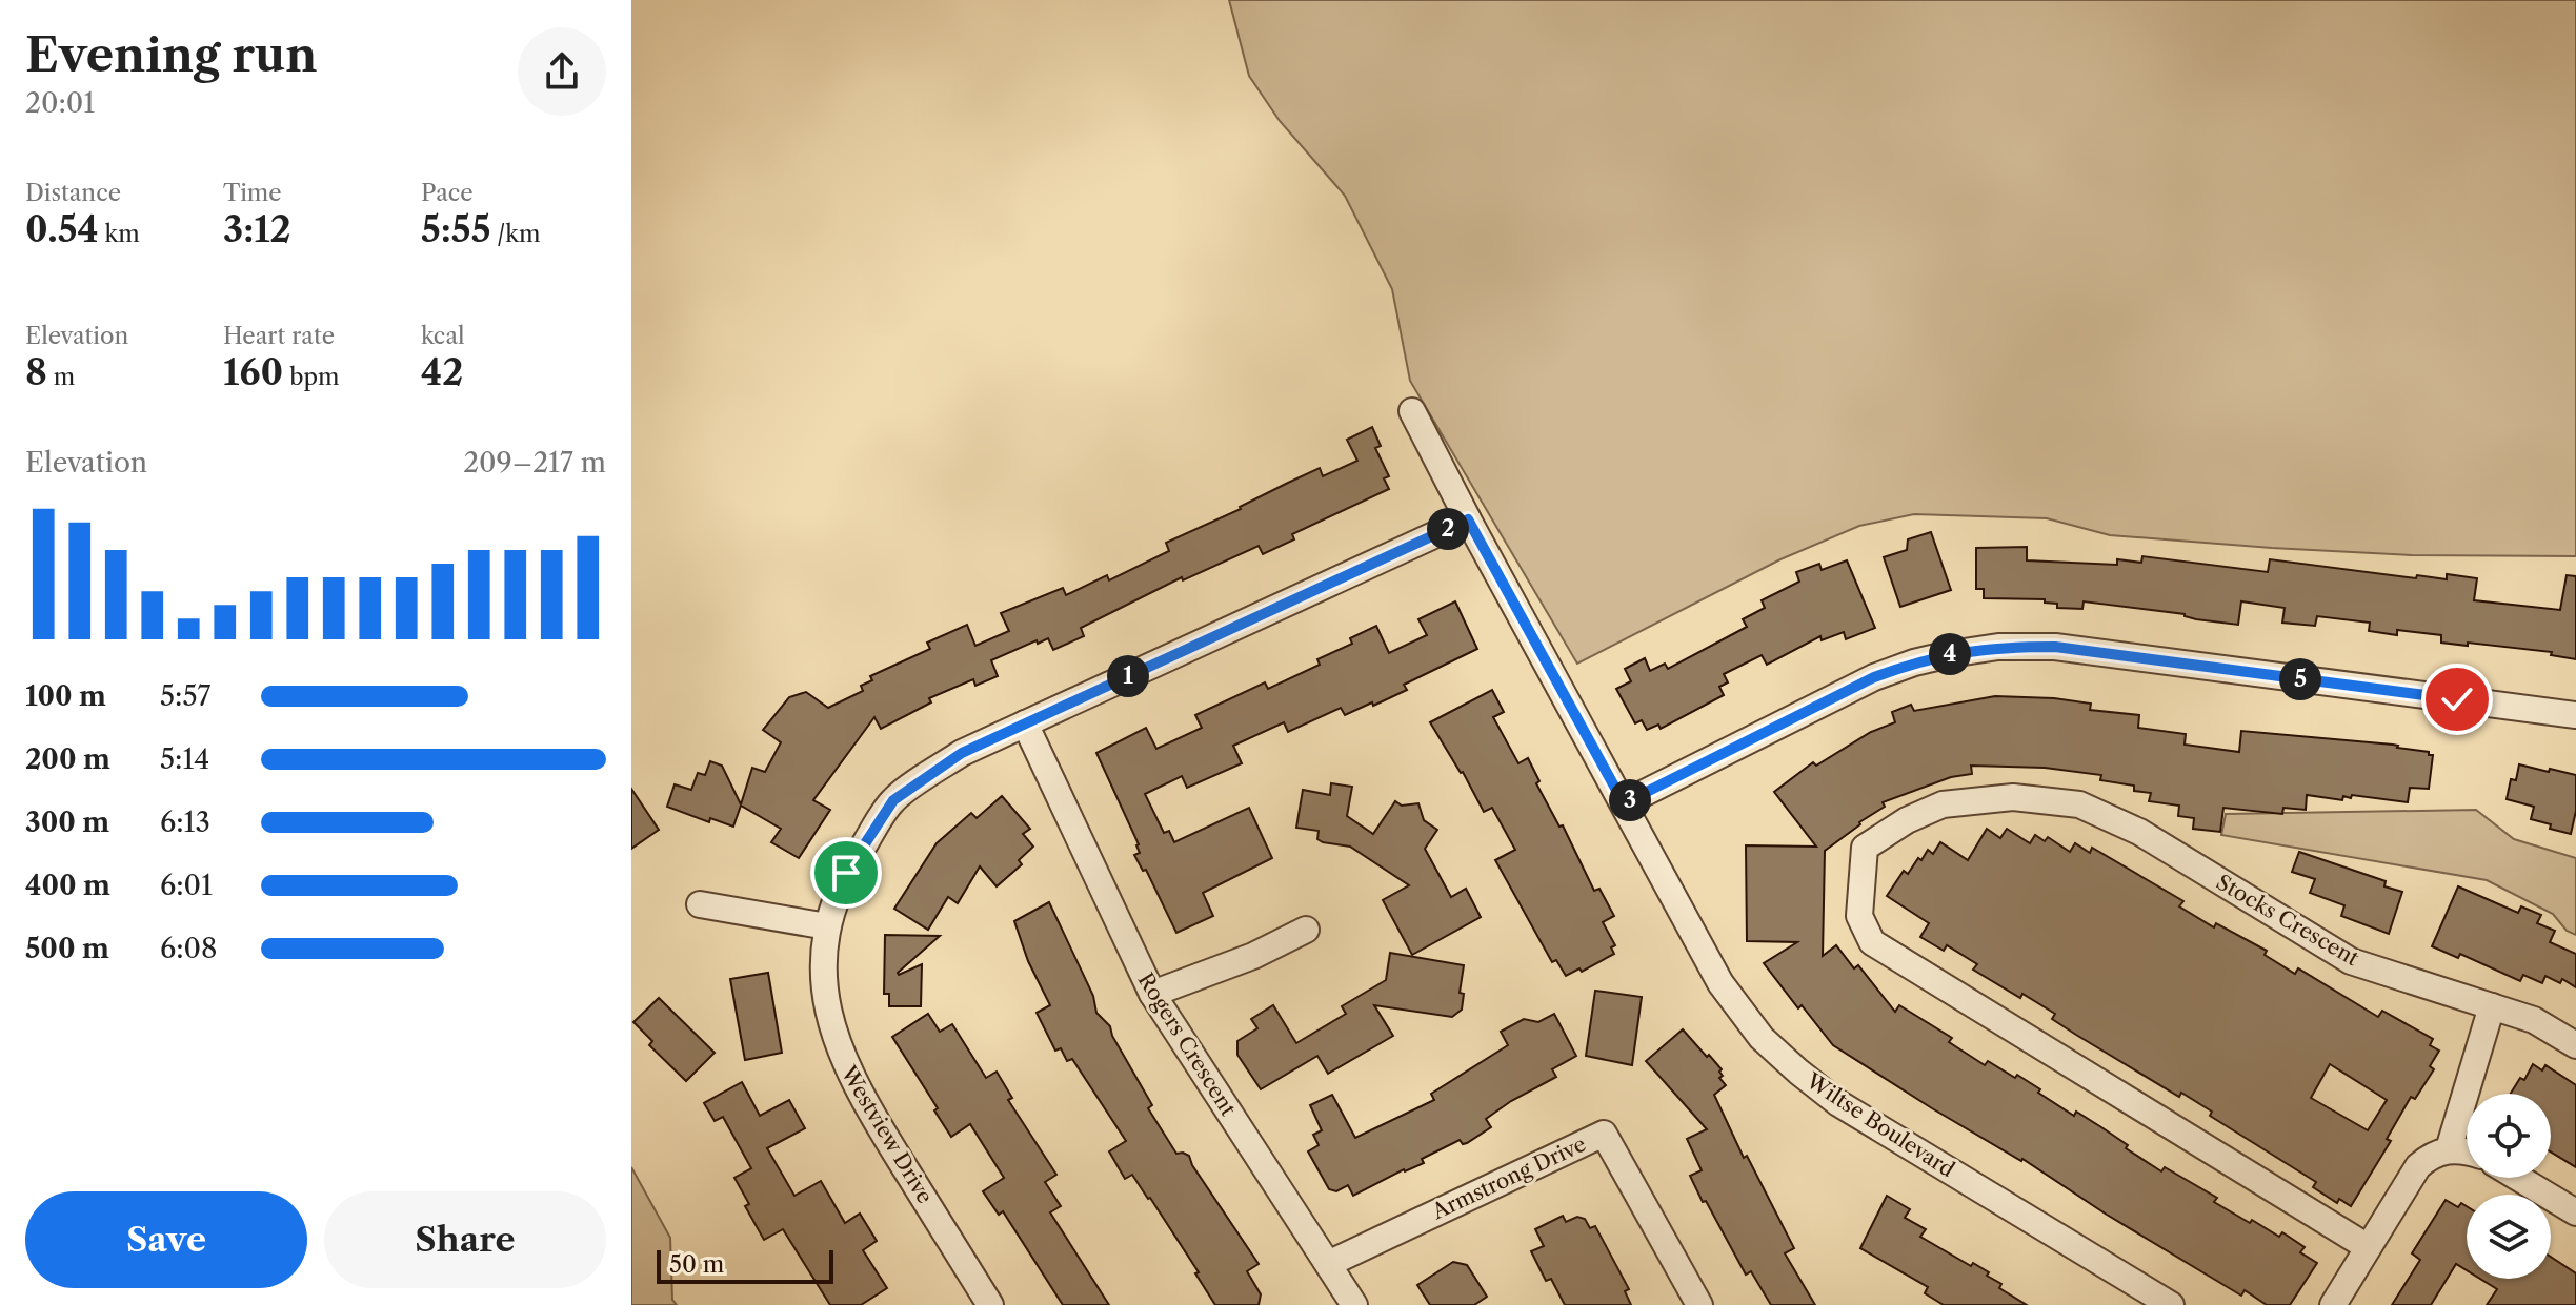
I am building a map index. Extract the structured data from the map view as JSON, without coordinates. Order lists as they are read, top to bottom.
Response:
{
  "streets": {
    "street": [
      "Stocks Crescent",
      "Rogers Crescent",
      "Wiltse Boulevard",
      "Westview Drive",
      "Armstrong Drive"
    ]
  },
  "crossings": [
    ["Rogers Crescent", "Westview Drive"],
    ["Rogers Crescent", "Armstrong Drive"],
    ["Wiltse Boulevard", "Westview Drive"]
  ],
  "scale_bar": "50 m",
  "page": {
    "heading": ["Evening run", "20:01"],
    "stats": [
      ["Distance", "0.54 km"],
      ["Time", "3:12"],
      ["Pace", "5:55 /km"],
      ["Elevation", "8 m"],
      ["Heart rate", "160 bpm"],
      ["kcal", "42"]
    ],
    "chart": ["Elevation", "209–217 m"],
    "pins": [
      "2",
      "4",
      "1",
      "5",
      "3"
    ],
    "list": [
      {
        "name": "100 m",
        "note": "5:57"
      },
      {
        "name": "200 m",
        "note": "5:14"
      },
      {
        "name": "300 m",
        "note": "6:13"
      },
      {
        "name": "400 m",
        "note": "6:01"
      },
      {
        "name": "500 m",
        "note": "6:08"
      }
    ],
    "buttons": ["Save", "Share"],
    "scale": "50 m"
  }
}
